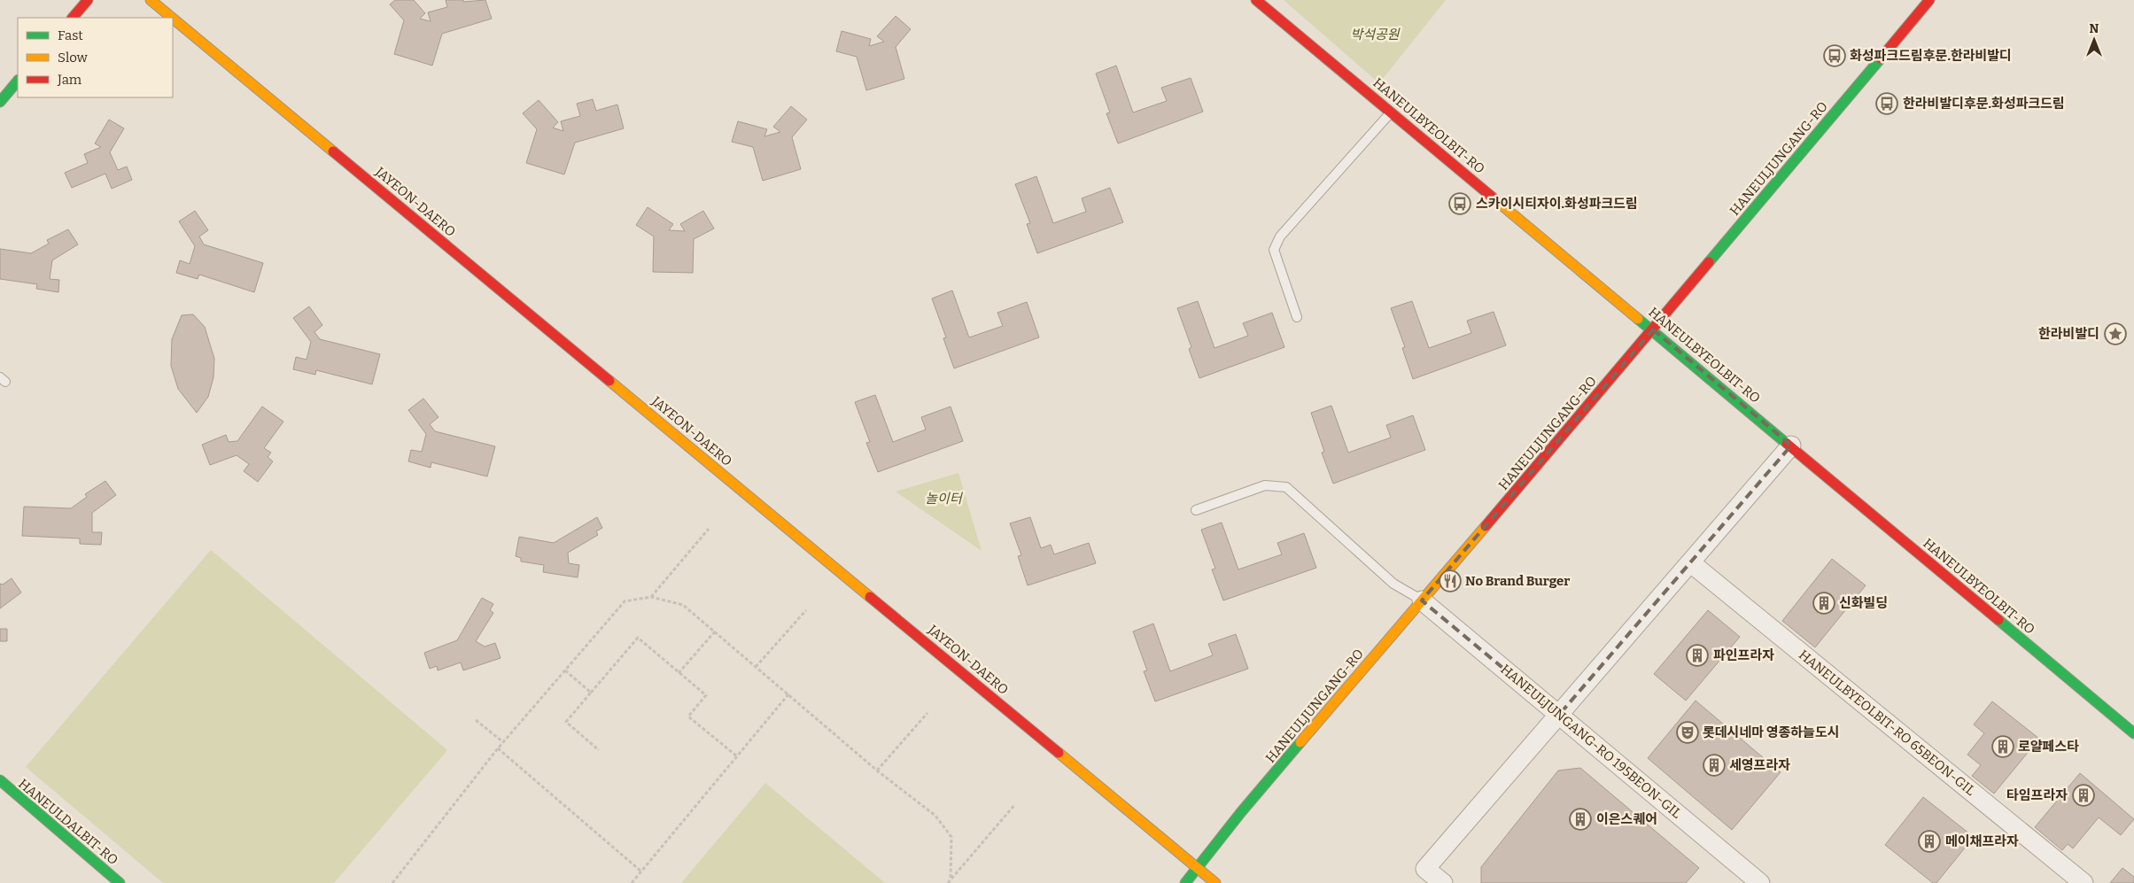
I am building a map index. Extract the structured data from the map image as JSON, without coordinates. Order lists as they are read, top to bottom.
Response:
{
  "streets": {
    "street": [
      "HANEULBYEOLBIT-RO",
      "HANEULJUNGANG-RO",
      "JAYEON-DAERO",
      "HANEULBYEOLBIT-RO 65BEON-GIL",
      "HANEULJUNGANG-RO 195BEON-GIL",
      "HANEULDALBIT-RO"
    ]
  },
  "crossings": [
    ["HANEULBYEOLBIT-RO", "HANEULJUNGANG-RO"],
    ["HANEULJUNGANG-RO", "JAYEON-DAERO"],
    ["HANEULJUNGANG-RO", "HANEULJUNGANG-RO 195BEON-GIL"]
  ],
  "parks": ["박석공원", "놀이터"],
  "places": {
    "bus stop": ["화성파크드림후문.한라비발디", "한라비발디후문.화성파크드림", "스카이시티자이.화성파크드림"],
    "place": ["한라비발디"],
    "restaurant": ["No Brand Burger"],
    "building": [
      "신화빌딩",
      "파인프라자",
      "로얄페스타",
      "세영프라자",
      "타임프라자",
      "이은스퀘어",
      "메이채프라자"
    ],
    "theatre": ["롯데시네마 영종하늘도시"]
  },
  "legend": ["Fast", "Slow", "Jam"],
  "north": "top"
}
